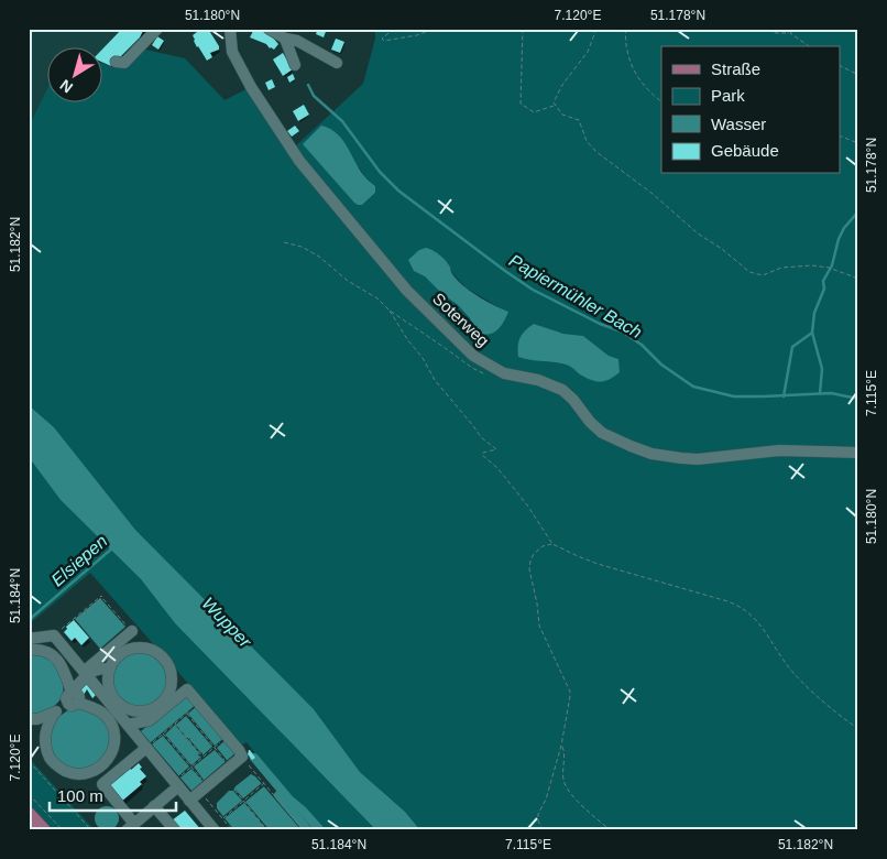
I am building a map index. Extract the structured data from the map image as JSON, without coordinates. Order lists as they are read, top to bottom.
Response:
{
  "streets": {
    "street": ["Soterweg"]
  },
  "water": ["Papiermühler Bach", "Elsiepen", "Wupper"],
  "legend": [
    "Straße",
    "Park",
    "Wasser",
    "Gebäude"
  ],
  "scale_bar": "100 m",
  "north": "bottom left",
  "coordinates": [
    "51.180°N",
    "7.120°E",
    "51.178°N",
    "51.182°N",
    "7.115°E",
    "51.184°N"
  ]
}
